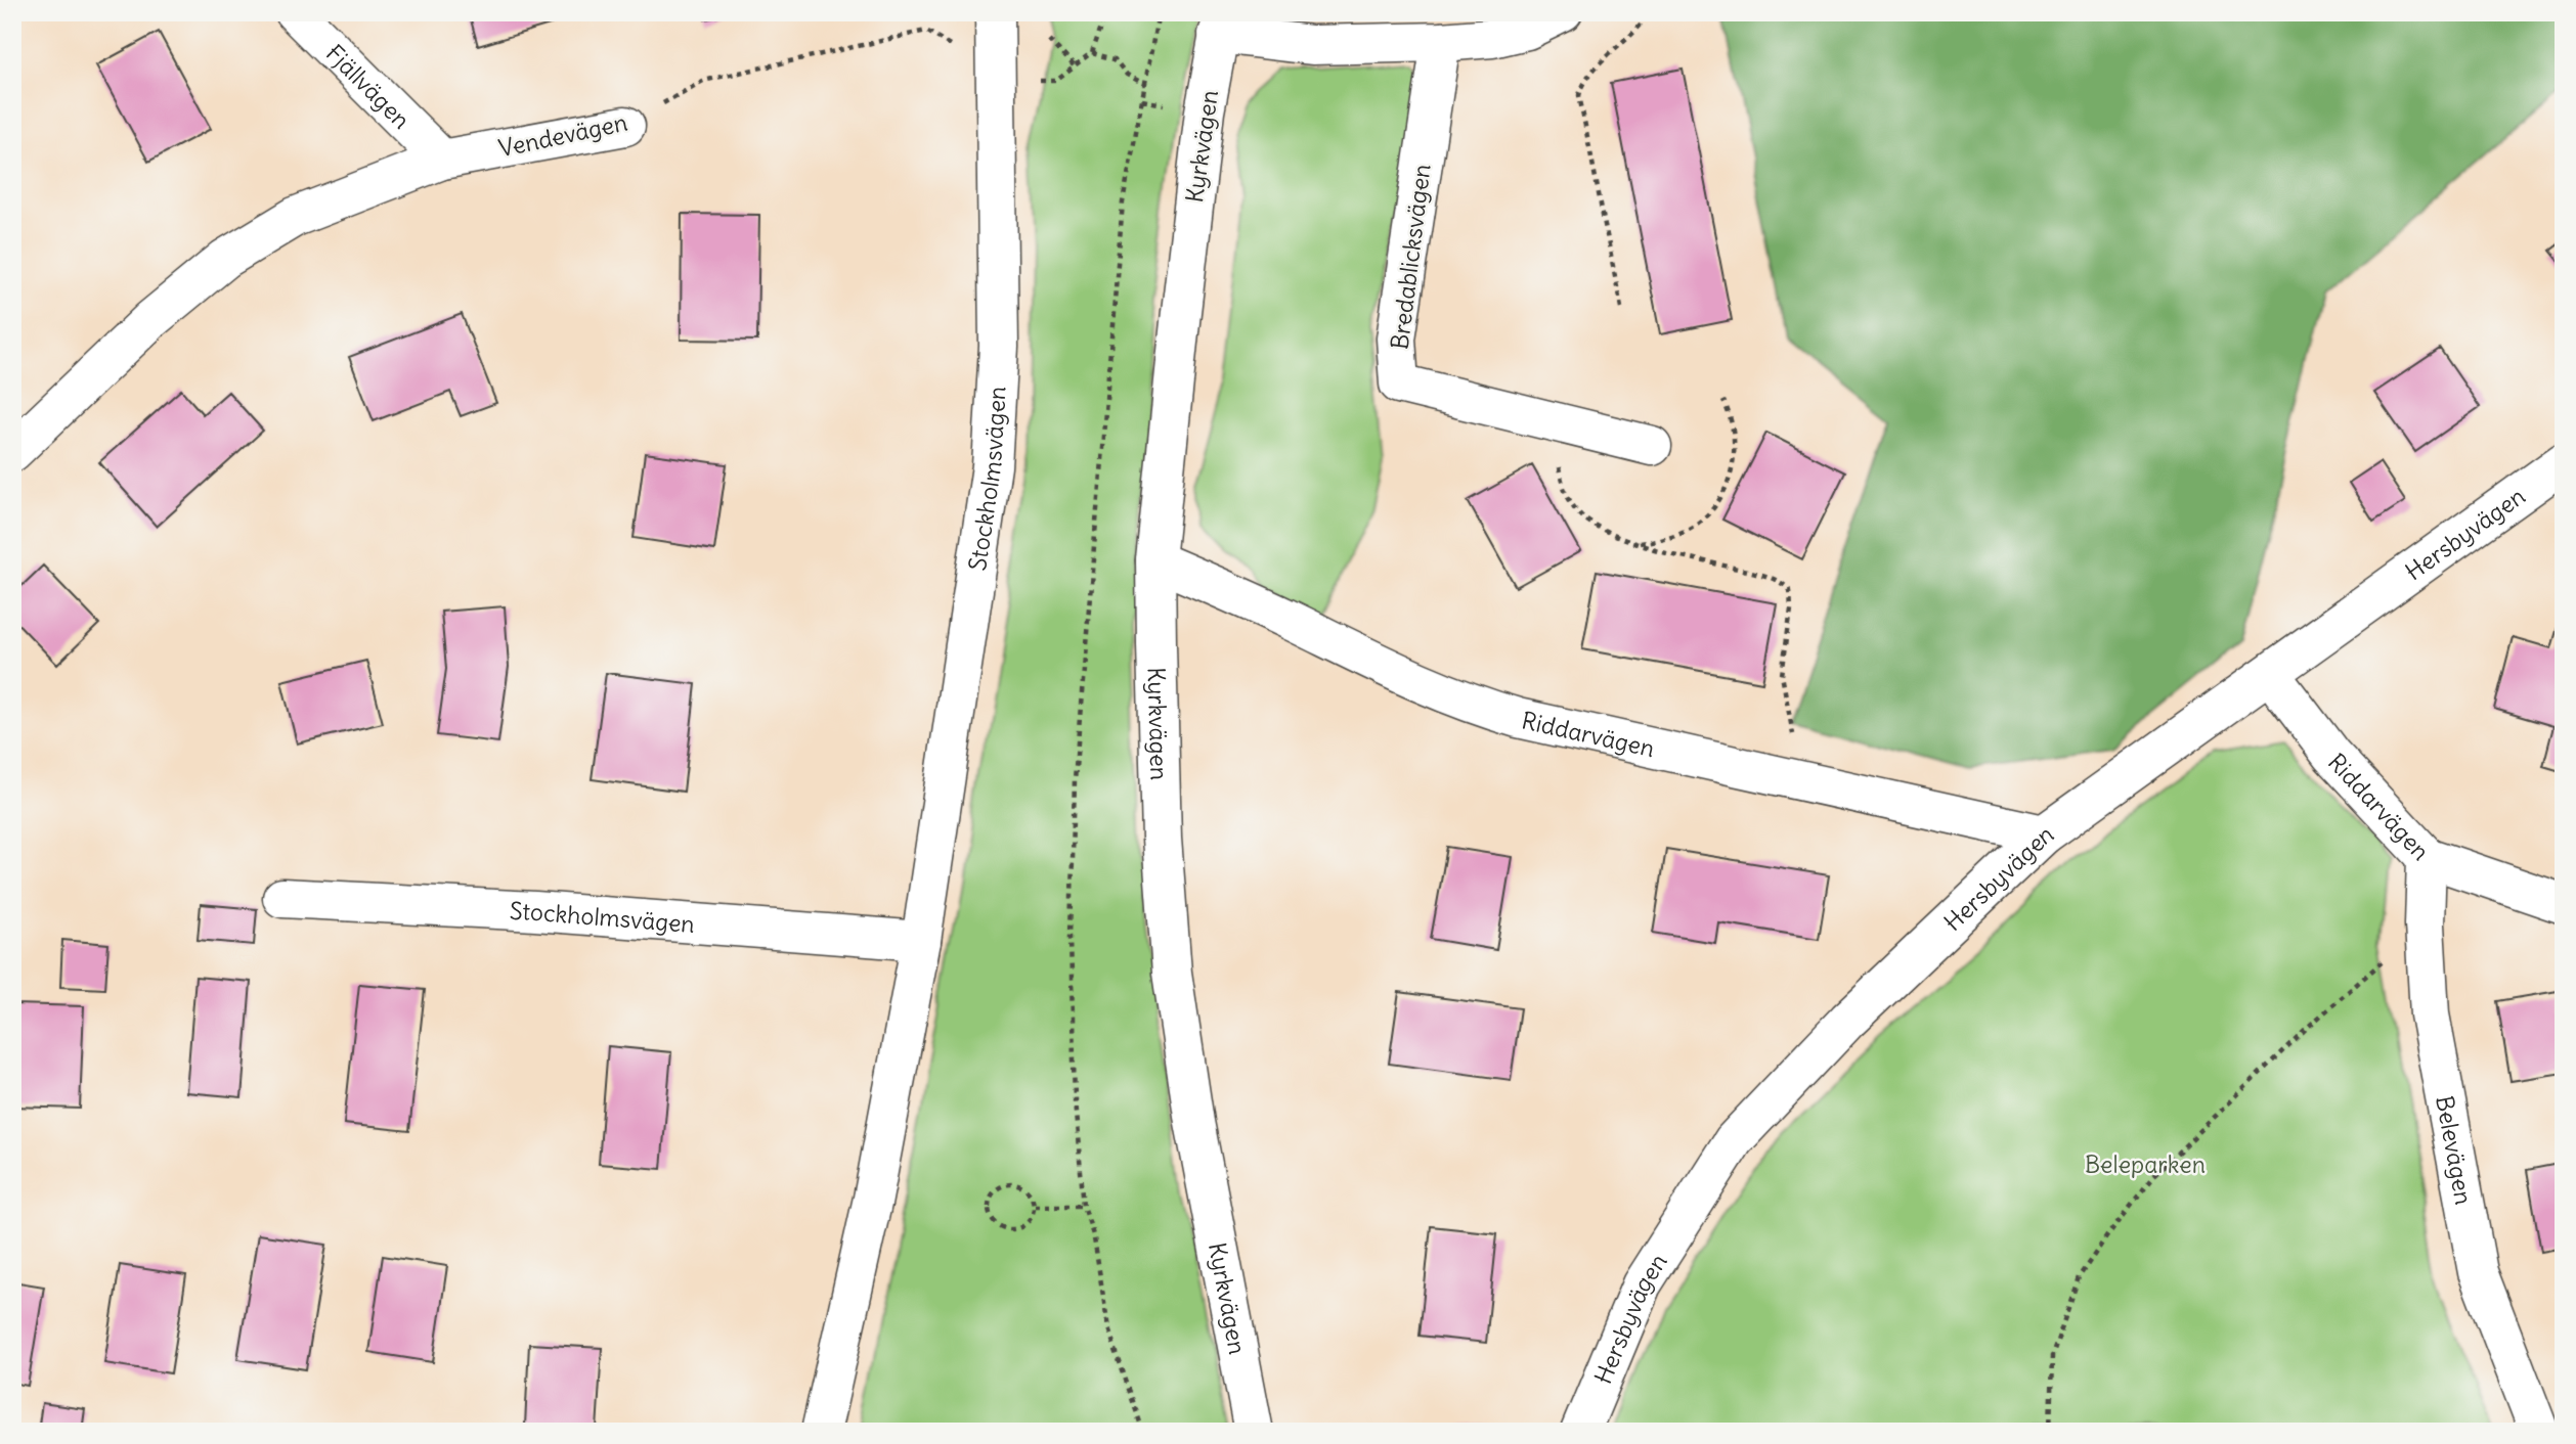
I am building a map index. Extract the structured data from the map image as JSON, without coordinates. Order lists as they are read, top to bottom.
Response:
{
  "streets": {
    "street": [
      "Fjällvägen",
      "Vendevägen",
      "Kyrkvägen",
      "Bredablicksvägen",
      "Stockholmsvägen",
      "Hersbyvägen",
      "Riddarvägen",
      "Belevägen"
    ]
  },
  "crossings": [
    ["Fjällvägen", "Vendevägen"],
    ["Vendevägen", "Stockholmsvägen"],
    ["Kyrkvägen", "Riddarvägen"],
    ["Hersbyvägen", "Riddarvägen"],
    ["Riddarvägen", "Belevägen"]
  ],
  "parks": ["Beleparken"]
}
